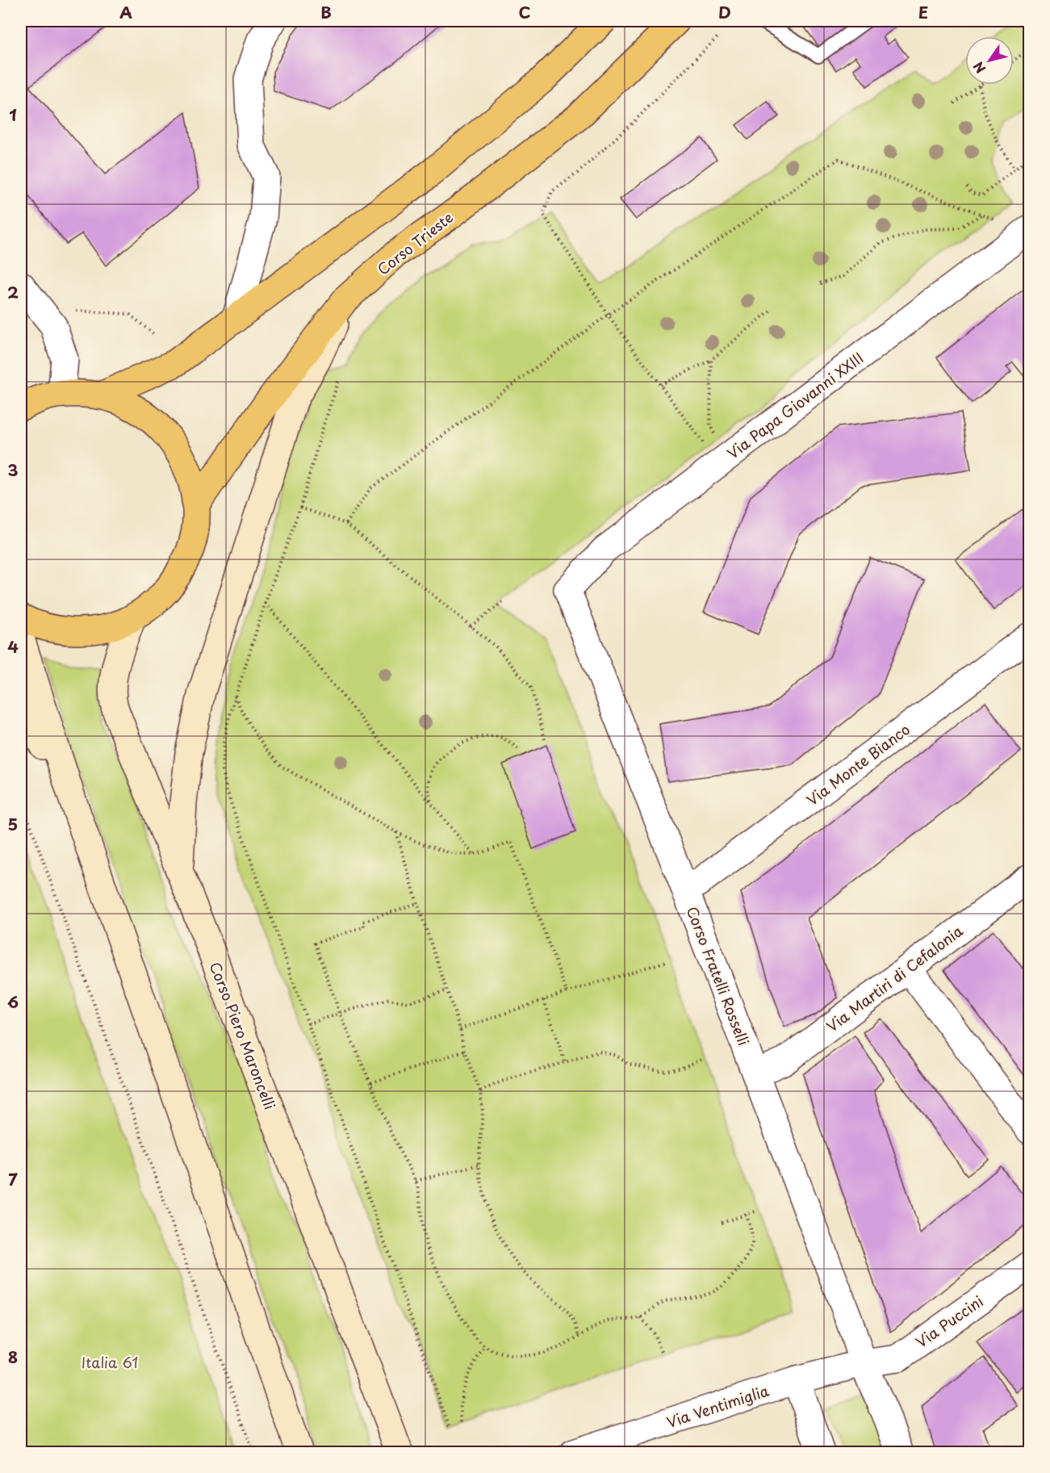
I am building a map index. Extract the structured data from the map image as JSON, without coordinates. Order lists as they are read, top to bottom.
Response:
{
  "streets": {
    "main road": ["Corso Trieste", "Corso Piero Maroncelli"],
    "street": [
      "Via Papa Giovanni XXIII",
      "Via Monte Bianco",
      "Corso Fratelli Rosselli",
      "Via Martiri di Cefalonia",
      "Via Puccini",
      "Via Ventimiglia"
    ]
  },
  "crossings": [
    ["Via Papa Giovanni XXIII", "Corso Fratelli Rosselli"],
    ["Via Monte Bianco", "Corso Fratelli Rosselli"],
    ["Corso Fratelli Rosselli", "Via Martiri di Cefalonia"],
    ["Corso Fratelli Rosselli", "Via Puccini"],
    ["Corso Fratelli Rosselli", "Via Ventimiglia"],
    ["Via Puccini", "Via Ventimiglia"]
  ],
  "parks": ["Italia 61"],
  "north": "bottom left",
  "grid": {
    "columns": [
      "A",
      "B",
      "C",
      "D",
      "E"
    ],
    "rows": [
      "1",
      "2",
      "3",
      "4",
      "5",
      "6",
      "7",
      "8"
    ]
  }
}
